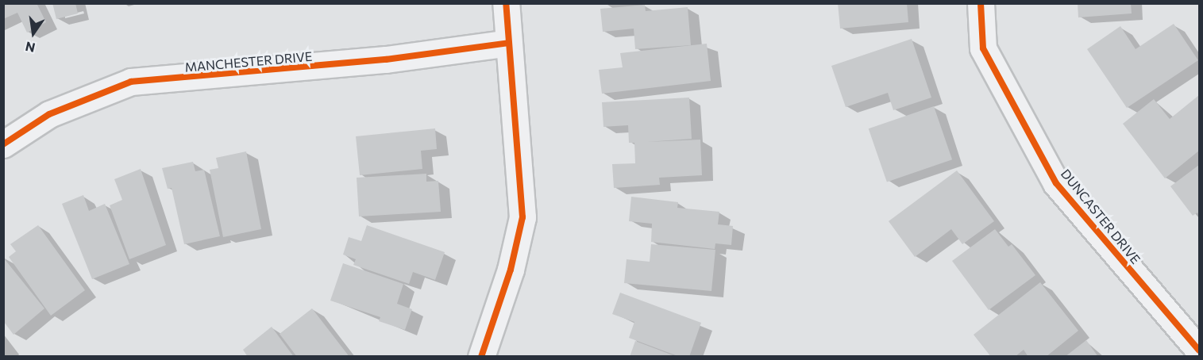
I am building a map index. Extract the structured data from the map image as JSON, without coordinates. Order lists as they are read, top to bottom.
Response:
{
  "streets": {
    "street": ["MANCHESTER DRIVE", "DUNCASTER DRIVE"]
  },
  "north": "bottom"
}
